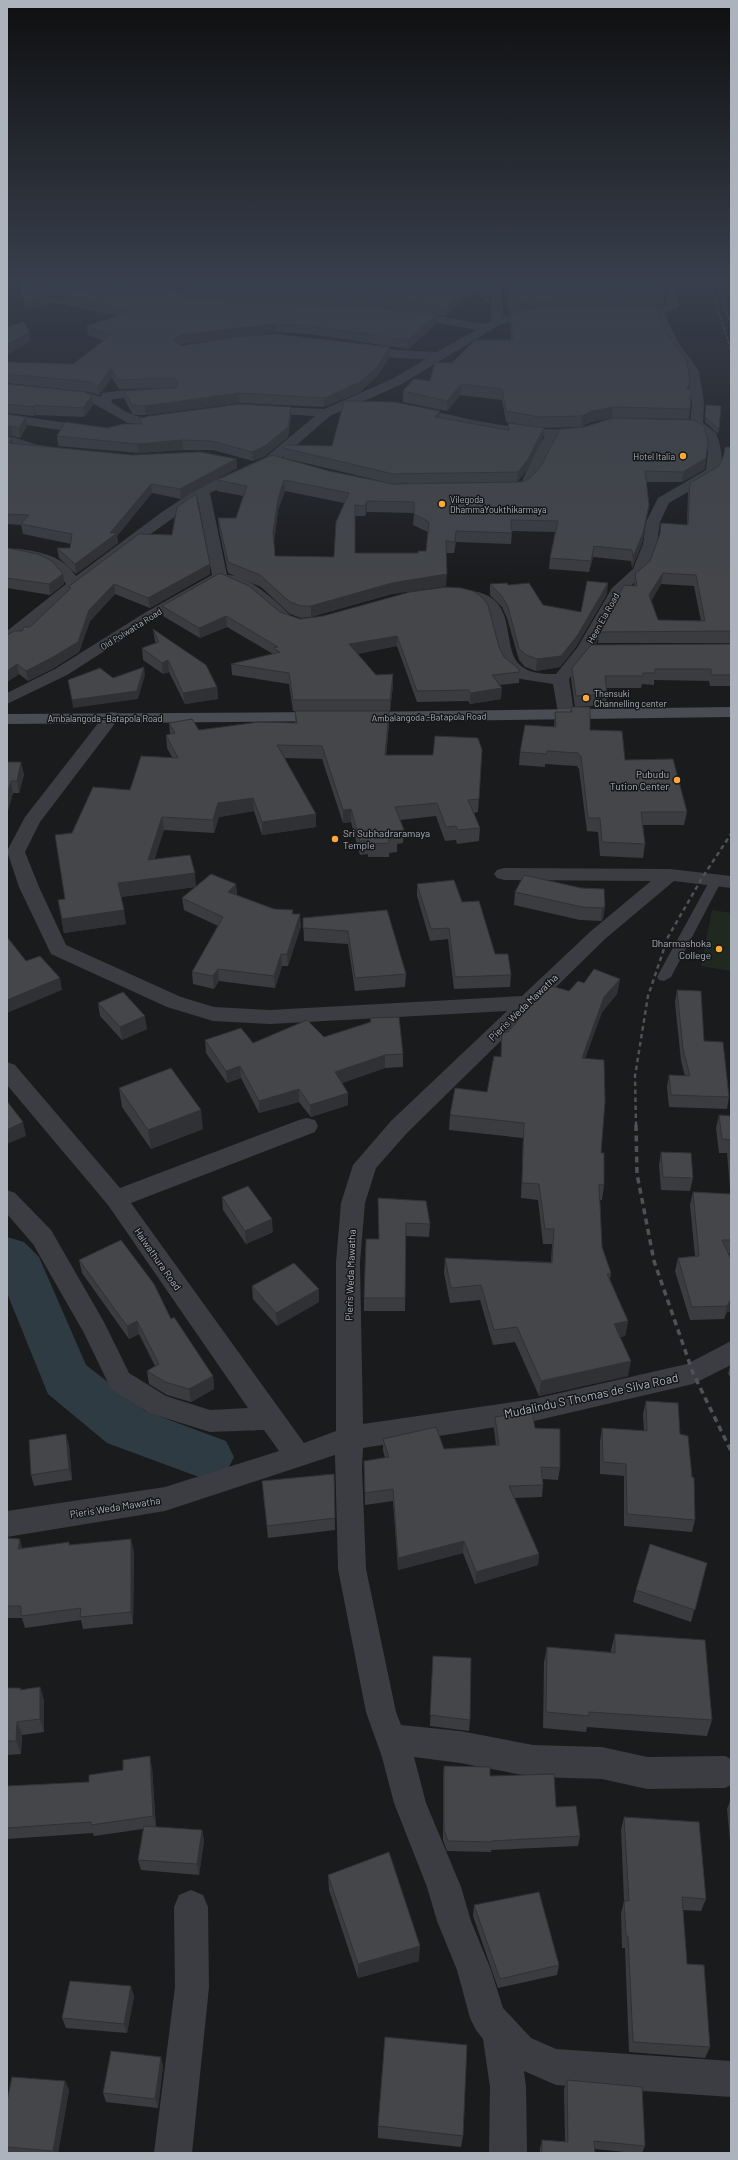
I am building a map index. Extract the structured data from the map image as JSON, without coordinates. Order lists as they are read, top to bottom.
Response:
{
  "streets": {
    "main road": ["Ambalangoda -Batapola Road"],
    "street": [
      "Heen Ela Road",
      "Old Polwatta Road",
      "Pieris Weda Mawatha",
      "Halwathura Road",
      "Mudalindu S Thomas de Silva Road"
    ]
  },
  "crossings": [
    ["Pieris Weda Mawatha", "Halwathura Road"],
    ["Pieris Weda Mawatha", "Mudalindu S Thomas de Silva Road"]
  ],
  "places": [
    "Hotel Italia",
    "Vilegoda DhammaYoukthikarmaya",
    "Thensuki Channelling center",
    "Pubudu Tution Center",
    "Sri Subhadraramaya Temple",
    "Dharmashoka College"
  ]
}
